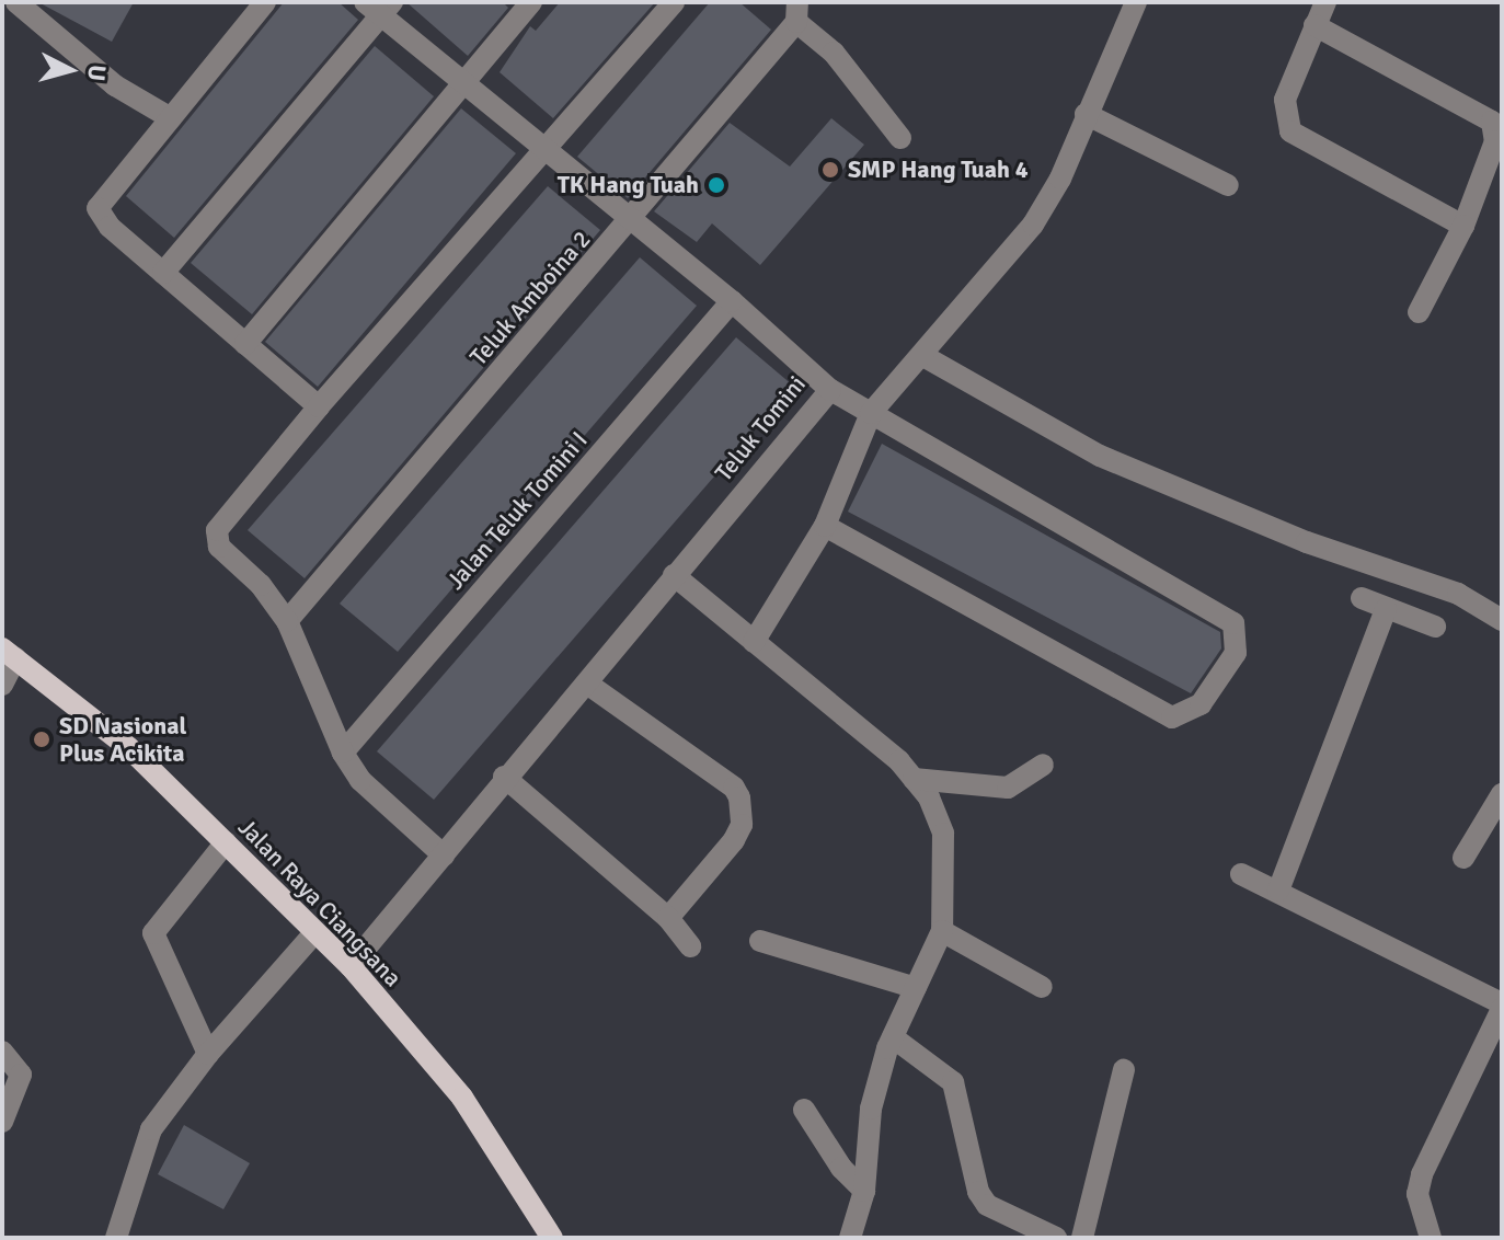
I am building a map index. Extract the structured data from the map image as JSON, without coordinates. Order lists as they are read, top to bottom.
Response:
{
  "streets": {
    "main road": ["Jalan Raya Ciangsana"],
    "street": ["Teluk Amboina 2", "Teluk Tomini", "Jalan Teluk Tomini I"]
  },
  "crossings": [
    ["Teluk Amboina 2", "Teluk Tomini"],
    ["Teluk Tomini", "Jalan Teluk Tomini I"],
    ["Teluk Tomini", "Jalan Raya Ciangsana"]
  ],
  "places": ["SMP Hang Tuah 4", "TK Hang Tuah", "SD Nasional Plus Acikita"],
  "north": "right"
}
